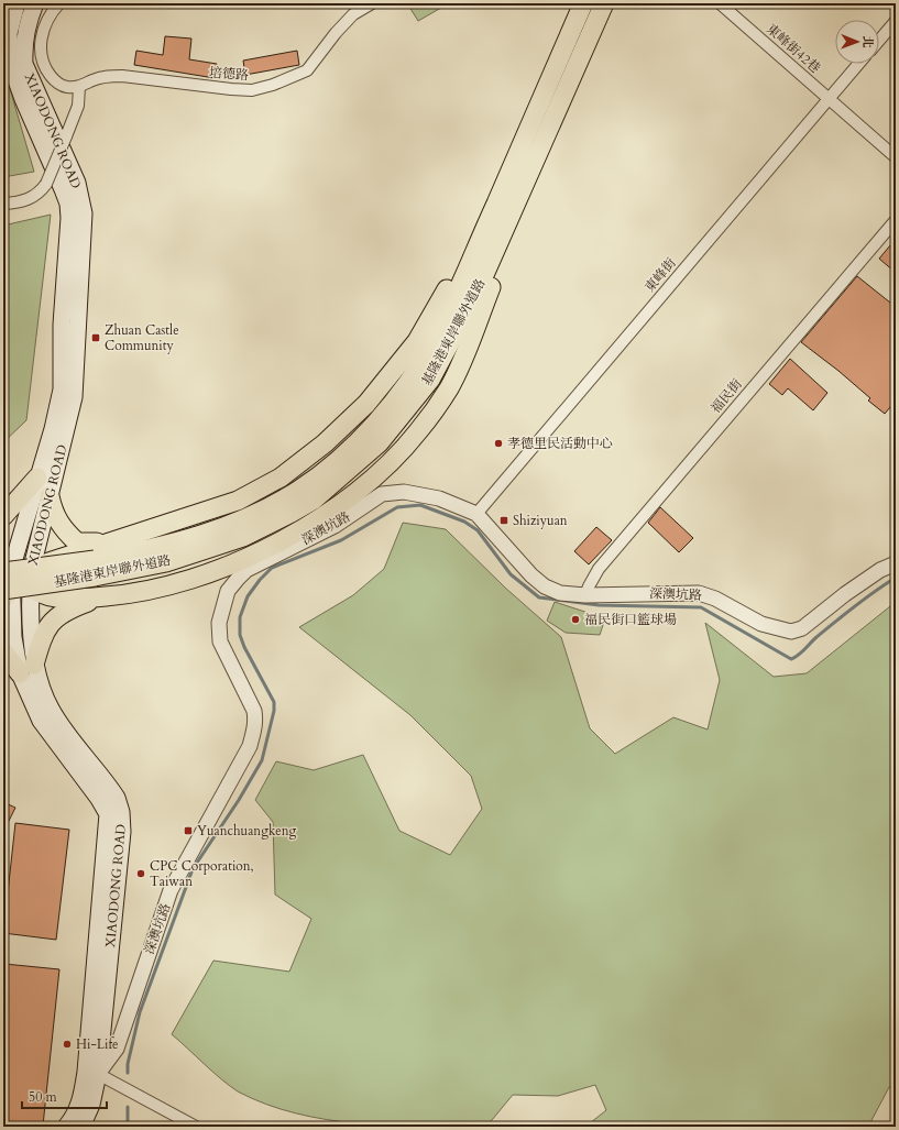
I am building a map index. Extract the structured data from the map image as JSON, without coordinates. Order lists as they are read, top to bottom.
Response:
{
  "streets": {
    "highway": ["基隆港東岸聯外道路"],
    "main road": ["XIAODONG ROAD", "深澳坑路"],
    "street": [
      "東峰街42巷",
      "培德路",
      "東峰街",
      "福民街"
    ]
  },
  "crossings": [
    ["東峰街42巷", "東峰街"],
    ["XIAODONG ROAD", "基隆港東岸聯外道路"],
    ["XIAODONG ROAD", "深澳坑路"],
    ["東峰街", "深澳坑路"],
    ["福民街", "深澳坑路"]
  ],
  "places": {
    "transit": ["Zhuan Castle Community", "Shiziyuan", "Yuanchuangkeng"],
    "other": [
      "孝德里民活動中心",
      "福民街口籃球場",
      "CPC Corporation, Taiwan",
      "Hi-Life"
    ]
  },
  "scale_bar": "50 m",
  "north": "right"
}
